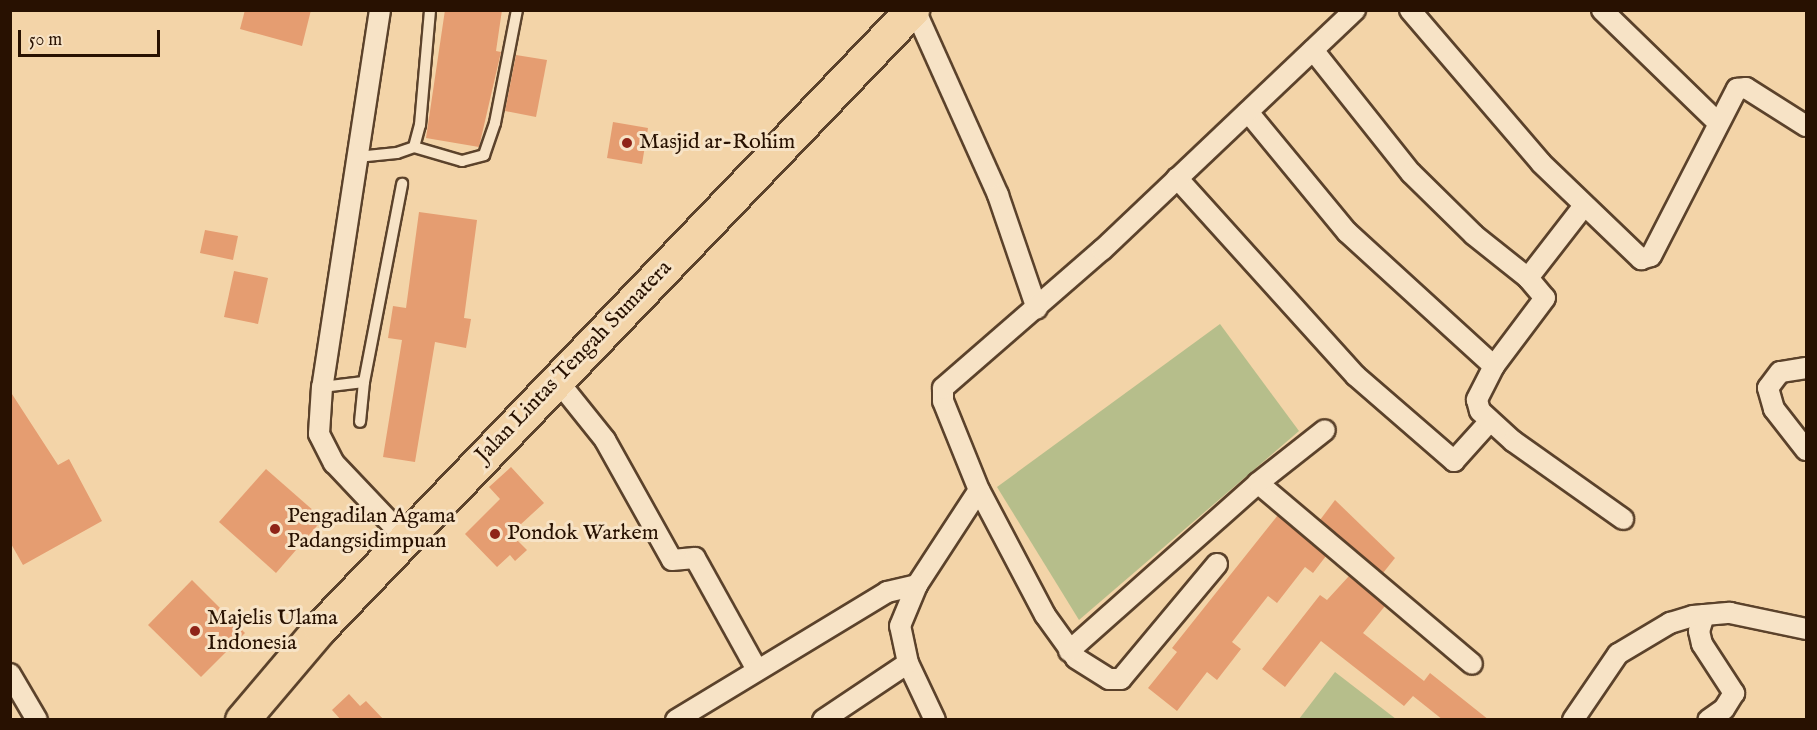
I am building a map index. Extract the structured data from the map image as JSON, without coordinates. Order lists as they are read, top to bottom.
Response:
{
  "streets": {
    "highway": ["Jalan Lintas Tengah Sumatera"]
  },
  "places": [
    "Masjid ar-Rohim",
    "Pengadilan Agama Padangsidimpuan",
    "Pondok Warkem",
    "Majelis Ulama Indonesia"
  ],
  "scale_bar": "50 m"
}
